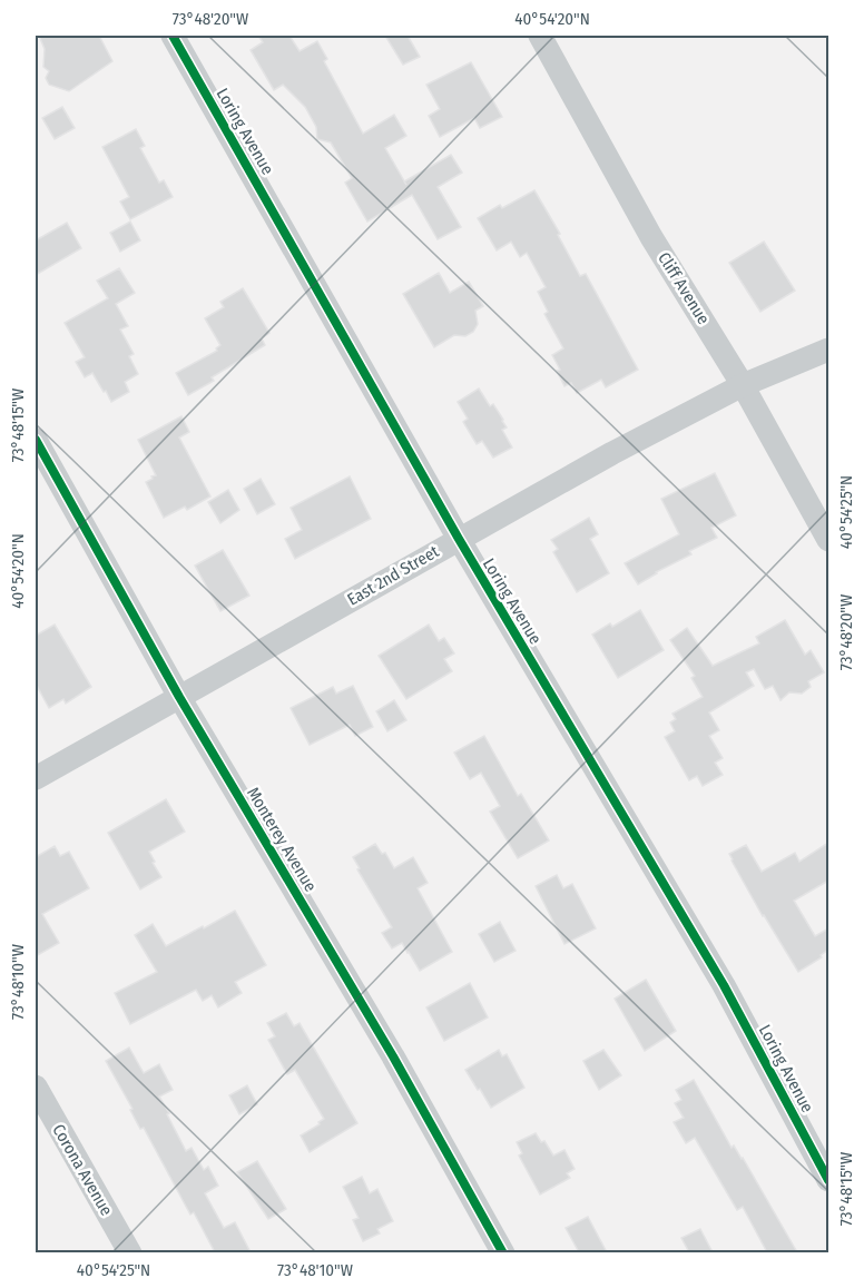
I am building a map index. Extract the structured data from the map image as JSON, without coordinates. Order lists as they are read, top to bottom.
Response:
{
  "streets": {
    "street": [
      "Loring Avenue",
      "Cliff Avenue",
      "East 2nd Street",
      "Monterey Avenue",
      "Corona Avenue"
    ]
  },
  "crossings": [
    ["Loring Avenue", "East 2nd Street"],
    ["Cliff Avenue", "East 2nd Street"],
    ["East 2nd Street", "Monterey Avenue"]
  ],
  "coordinates": [
    "73°48'20\"W",
    "40°54'20\"N",
    "73°48'15\"W",
    "40°54'25\"N",
    "73°48'10\"W"
  ]
}
